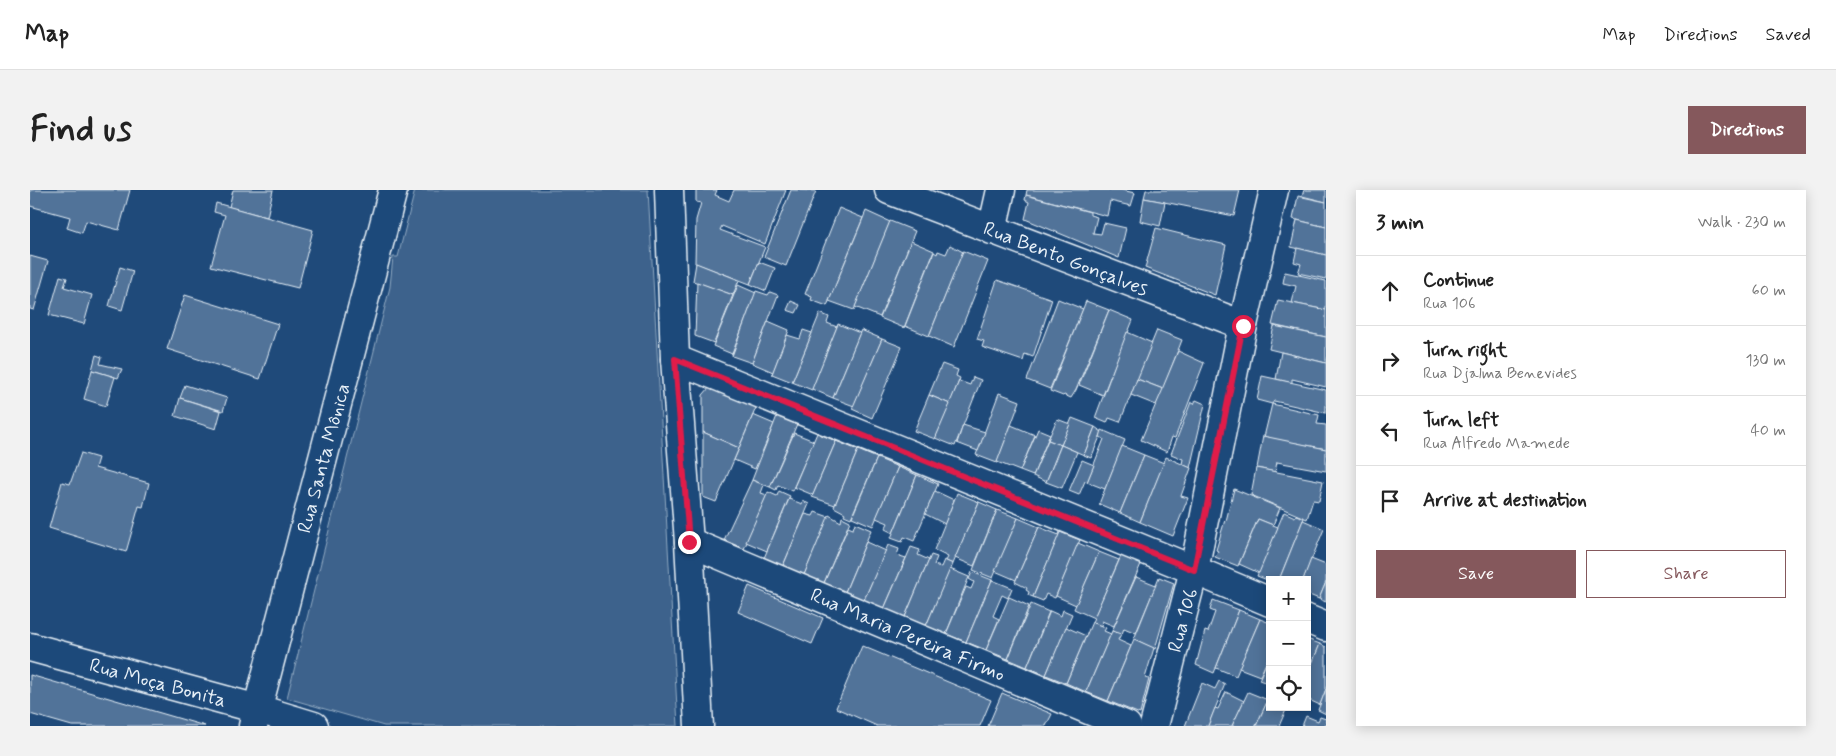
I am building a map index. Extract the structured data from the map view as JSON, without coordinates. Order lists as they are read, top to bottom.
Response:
{
  "streets": {
    "street": [
      "Rua Bento Gonçalves",
      "Rua Santa Mônica",
      "Rua 106",
      "Rua Maria Pereira Firmo",
      "Rua Moça Bonita"
    ]
  },
  "crossings": [
    ["Rua Bento Gonçalves", "Rua 106"],
    ["Rua Santa Mônica", "Rua Moça Bonita"]
  ],
  "page": {
    "header": "Map",
    "nav": ["Map", "Directions", "Saved"],
    "buttons": [
      "Directions",
      ["Save", "Share"]
    ],
    "title": "Find us",
    "heading": ["3 min", "Walk · 230 m"],
    "list": [
      ["Continue", "Rua 106", "60 m"],
      ["Turn right", "Rua Djalma Benevides", "130 m"],
      ["Turn left", "Rua Alfredo Mamede", "40 m"],
      "Arrive at destination"
    ],
    "map_buttons": ["+", "−"]
  }
}
